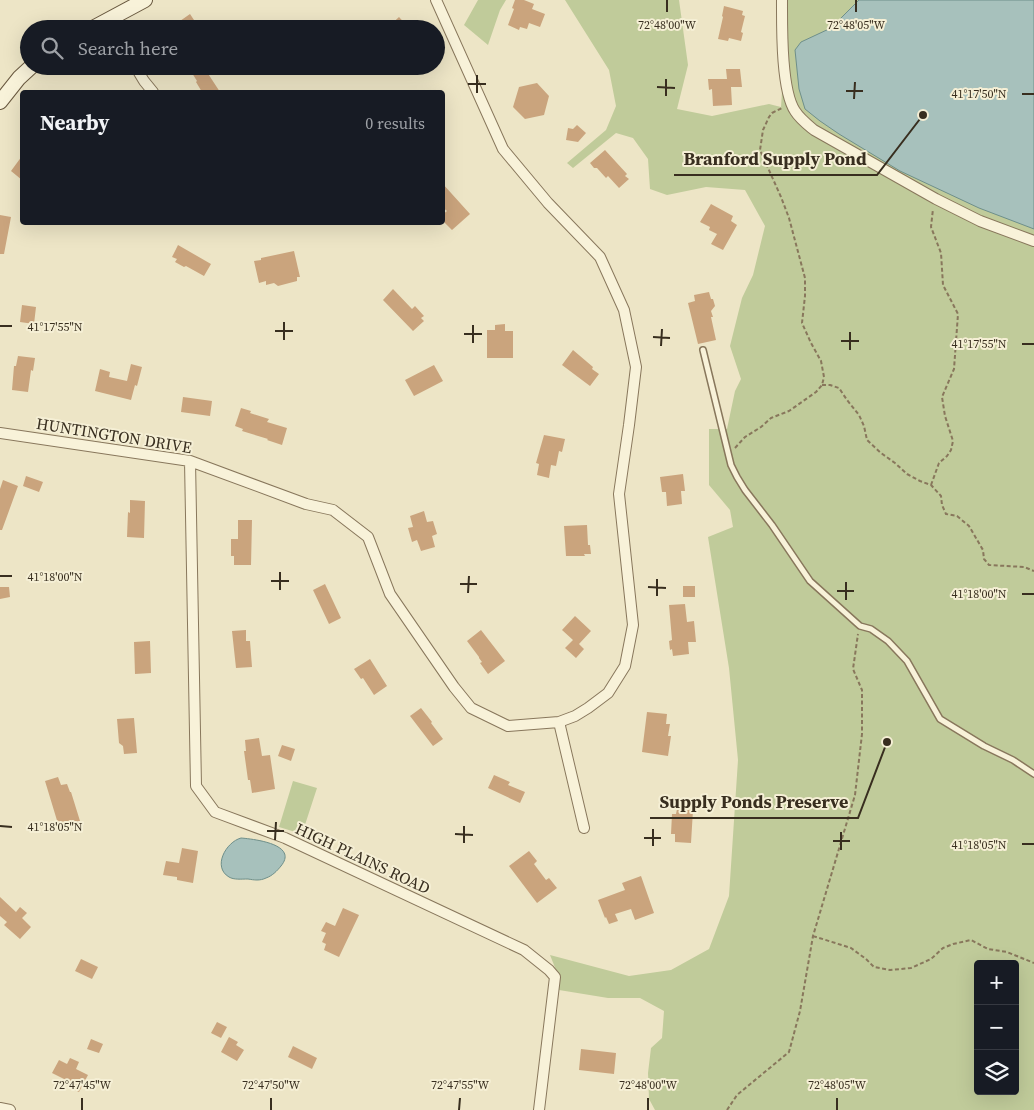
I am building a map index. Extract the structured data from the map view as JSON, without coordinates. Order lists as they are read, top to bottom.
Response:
{
  "streets": {
    "street": ["HUNTINGTON DRIVE", "HIGH PLAINS ROAD"]
  },
  "crossings": [
    ["HUNTINGTON DRIVE", "HIGH PLAINS ROAD"]
  ],
  "places": ["Branford Supply Pond", "Supply Ponds Preserve"],
  "page": {
    "search": "Search here",
    "heading": ["Nearby", "0 results"],
    "map_buttons": ["+", "−"]
  },
  "coordinates": [
    "72°48'00\"W",
    "72°48'05\"W",
    "41°17'50\"N",
    "41°17'55\"N",
    "41°18'00\"N",
    "41°18'05\"N",
    "72°47'45\"W",
    "72°47'50\"W",
    "72°47'55\"W"
  ]
}
